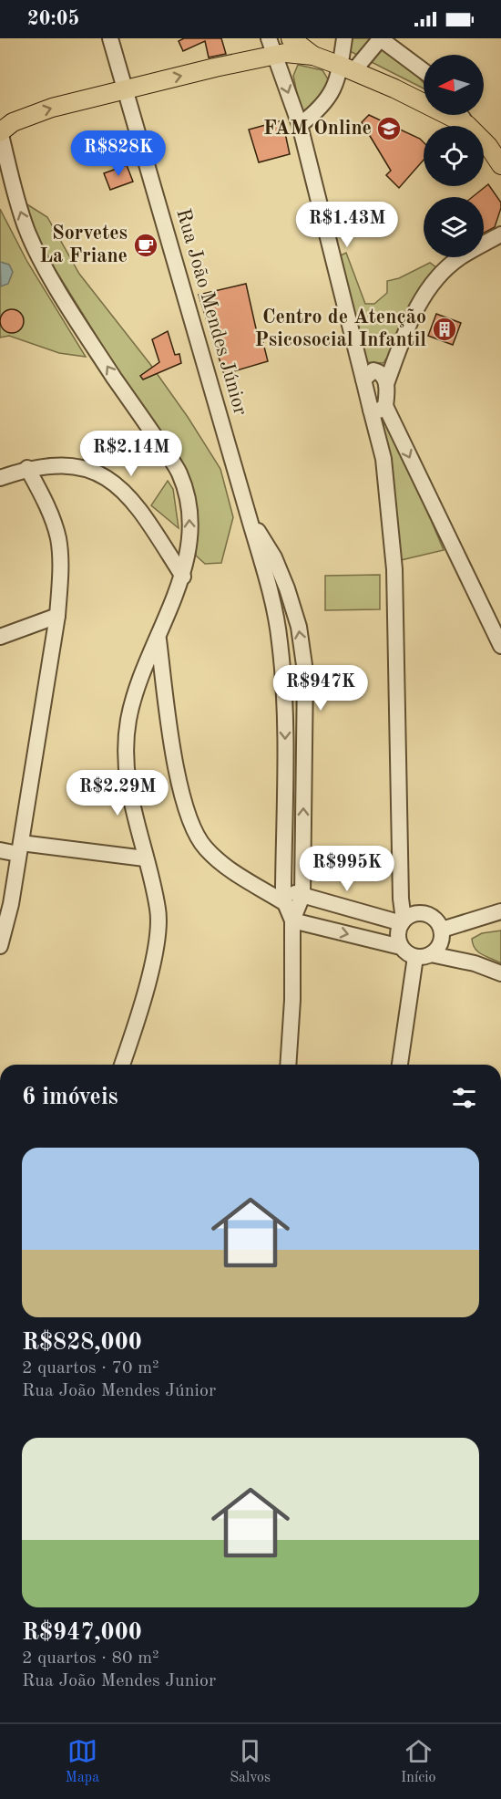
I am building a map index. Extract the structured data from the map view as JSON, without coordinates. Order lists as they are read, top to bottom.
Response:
{
  "streets": {
    "street": ["Rua João Mendes Júnior"]
  },
  "places": {
    "school or university": ["FAM Online"],
    "cafe": ["Sorvetes La Friane"],
    "building": ["Centro de Atenção Psicosocial Infantil"]
  },
  "north": "left",
  "page": {
    "status": "20:05",
    "price": [
      "R$828K",
      "R$1.43M",
      "R$2.14M",
      "R$947K",
      "R$2.29M",
      "R$995K"
    ],
    "heading": "6 imóveis",
    "list": [
      {
        "name": "R$828,000",
        "note": "2 quartos · 70 m² · Rua João Mendes Júnior"
      },
      {
        "name": "R$947,000",
        "note": "2 quartos · 80 m² · Rua João Mendes Junior"
      }
    ],
    "tabs": ["Mapa", "Salvos", "Início"]
  }
}
